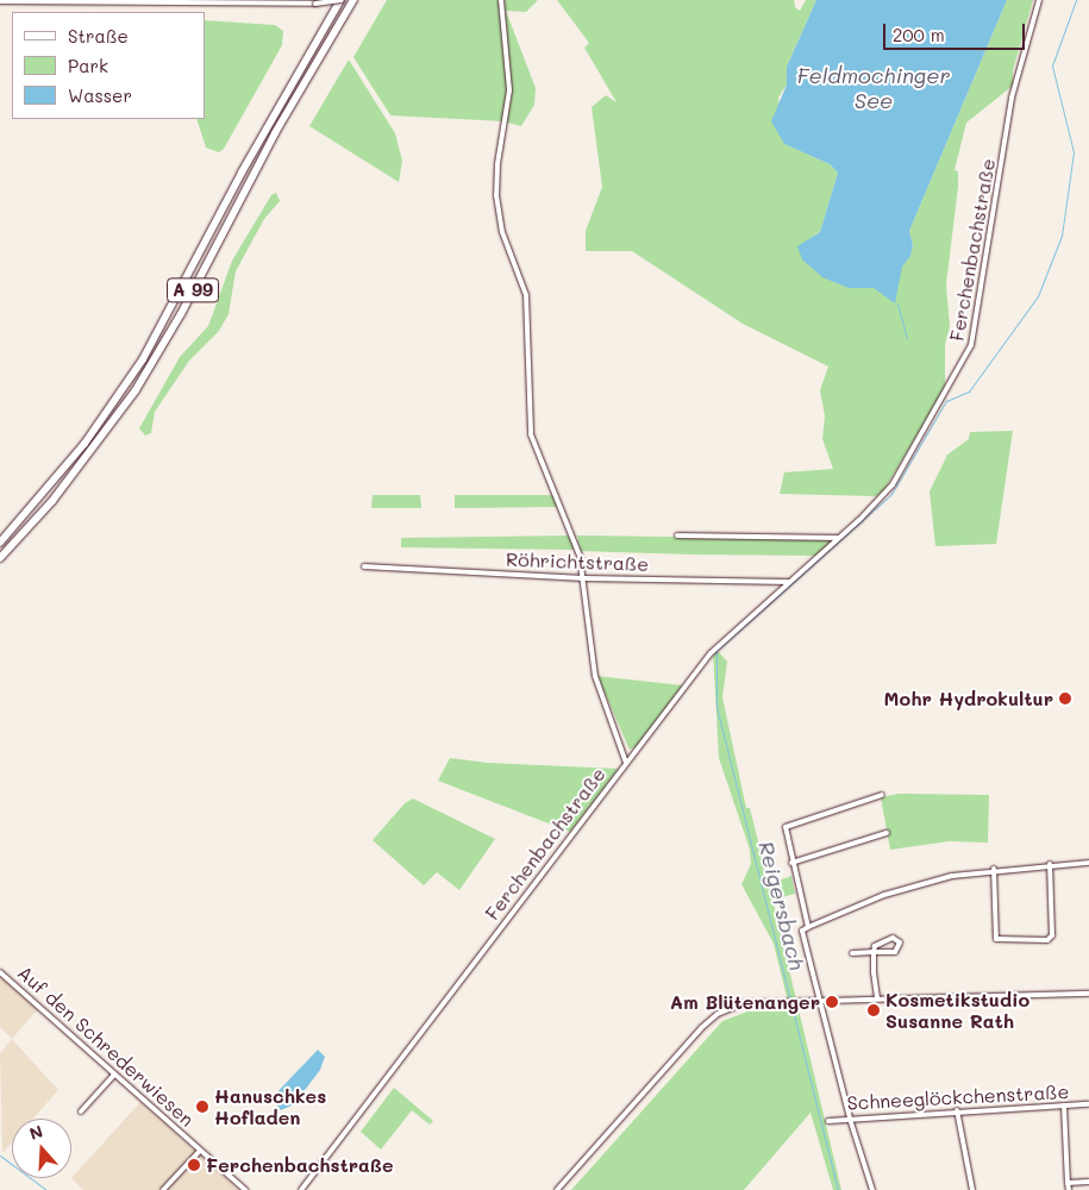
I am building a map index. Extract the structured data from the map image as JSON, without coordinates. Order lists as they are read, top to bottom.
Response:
{
  "streets": {
    "highway": ["A 99"],
    "street": [
      "Ferchenbachstraße",
      "Röhrichtstraße",
      "Auf den Schrederwiesen",
      "Schneeglöckchenstraße"
    ]
  },
  "crossings": [
    ["Ferchenbachstraße", "Röhrichtstraße"]
  ],
  "water": ["Feldmochinger See", "Reigersbach"],
  "places": [
    "Mohr Hydrokultur",
    "Am Blütenanger",
    "Kosmetikstudio Susanne Rath",
    "Hanuschkes Hofladen",
    "Ferchenbachstraße"
  ],
  "legend": ["Straße", "Park", "Wasser"],
  "scale_bar": "200 m",
  "north": "top"
}
